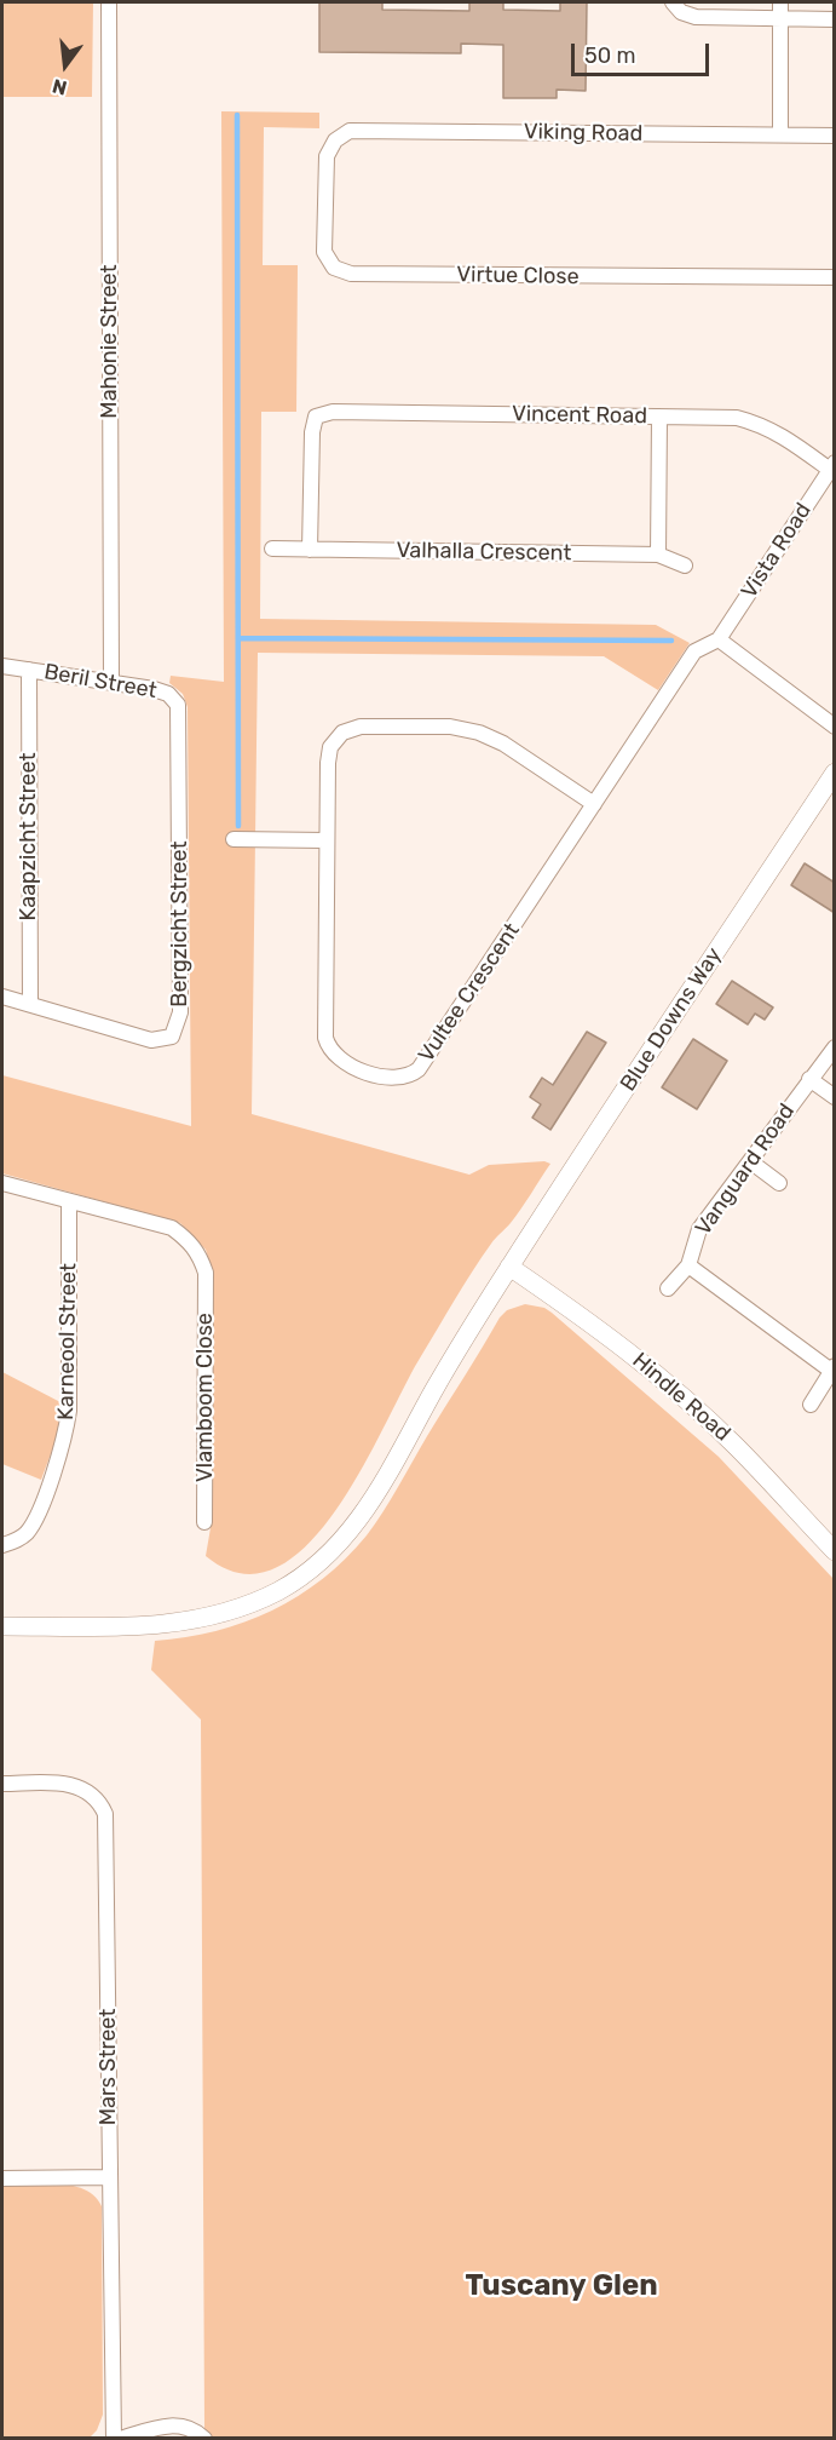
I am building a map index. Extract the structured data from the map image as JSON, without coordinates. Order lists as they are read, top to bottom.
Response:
{
  "streets": {
    "street": [
      "Viking Road",
      "Virtue Close",
      "Mahonie Street",
      "Vincent Road",
      "Vista Road",
      "Valhalla Crescent",
      "Beril Street",
      "Kaapzicht Street",
      "Bergzicht Street",
      "Vultee Crescent",
      "Blue Downs Way",
      "Vanguard Road",
      "Karneool Street",
      "Vlamboom Close",
      "Hindle Road",
      "Mars Street"
    ]
  },
  "crossings": [
    ["Viking Road", "Virtue Close"],
    ["Mahonie Street", "Beril Street"],
    ["Vincent Road", "Vista Road"],
    ["Vincent Road", "Valhalla Crescent"],
    ["Vista Road", "Vultee Crescent"],
    ["Beril Street", "Kaapzicht Street"],
    ["Beril Street", "Bergzicht Street"],
    ["Kaapzicht Street", "Bergzicht Street"],
    ["Blue Downs Way", "Hindle Road"],
    ["Karneool Street", "Vlamboom Close"]
  ],
  "districts": ["Tuscany Glen"],
  "scale_bar": "50 m",
  "north": "bottom"
}
